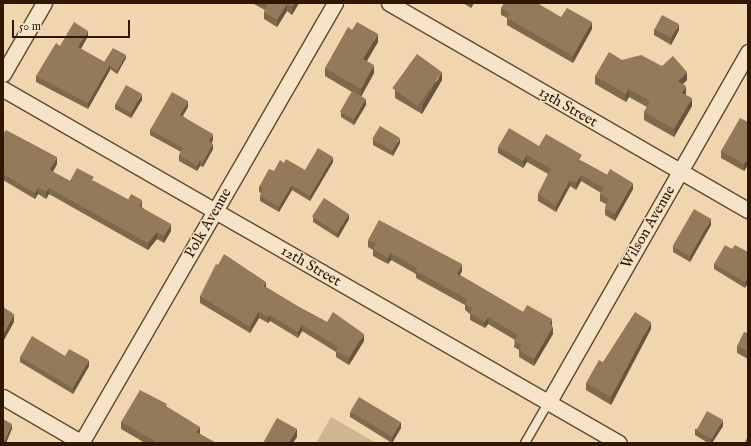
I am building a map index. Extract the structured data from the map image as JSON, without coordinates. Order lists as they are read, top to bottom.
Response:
{
  "streets": {
    "street": [
      "13th Street",
      "Polk Avenue",
      "Wilson Avenue",
      "12th Street"
    ]
  },
  "crossings": [
    ["13th Street", "Wilson Avenue"],
    ["Polk Avenue", "12th Street"],
    ["Wilson Avenue", "12th Street"]
  ],
  "scale_bar": "50 m"
}
